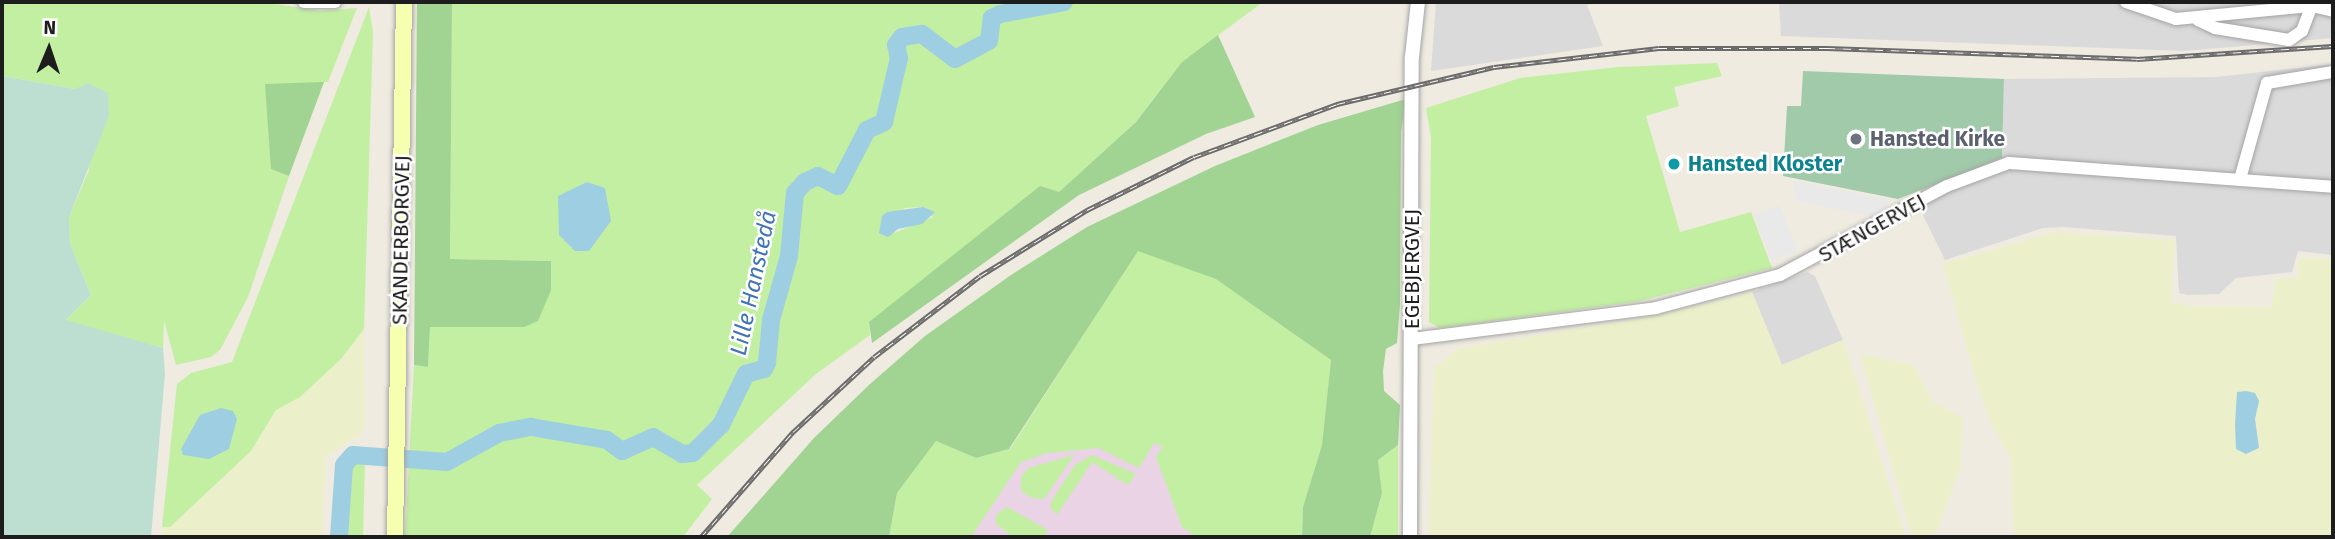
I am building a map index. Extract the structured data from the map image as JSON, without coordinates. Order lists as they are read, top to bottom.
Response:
{
  "streets": {
    "main road": ["SKANDERBORGVEJ"],
    "street": ["STÆNGERVEJ", "EGEBJERGVEJ"]
  },
  "crossings": [
    ["STÆNGERVEJ", "EGEBJERGVEJ"]
  ],
  "water": ["Lille Hanstedå"],
  "places": ["Hansted Kirke", "Hansted Kloster"],
  "north": "top"
}
